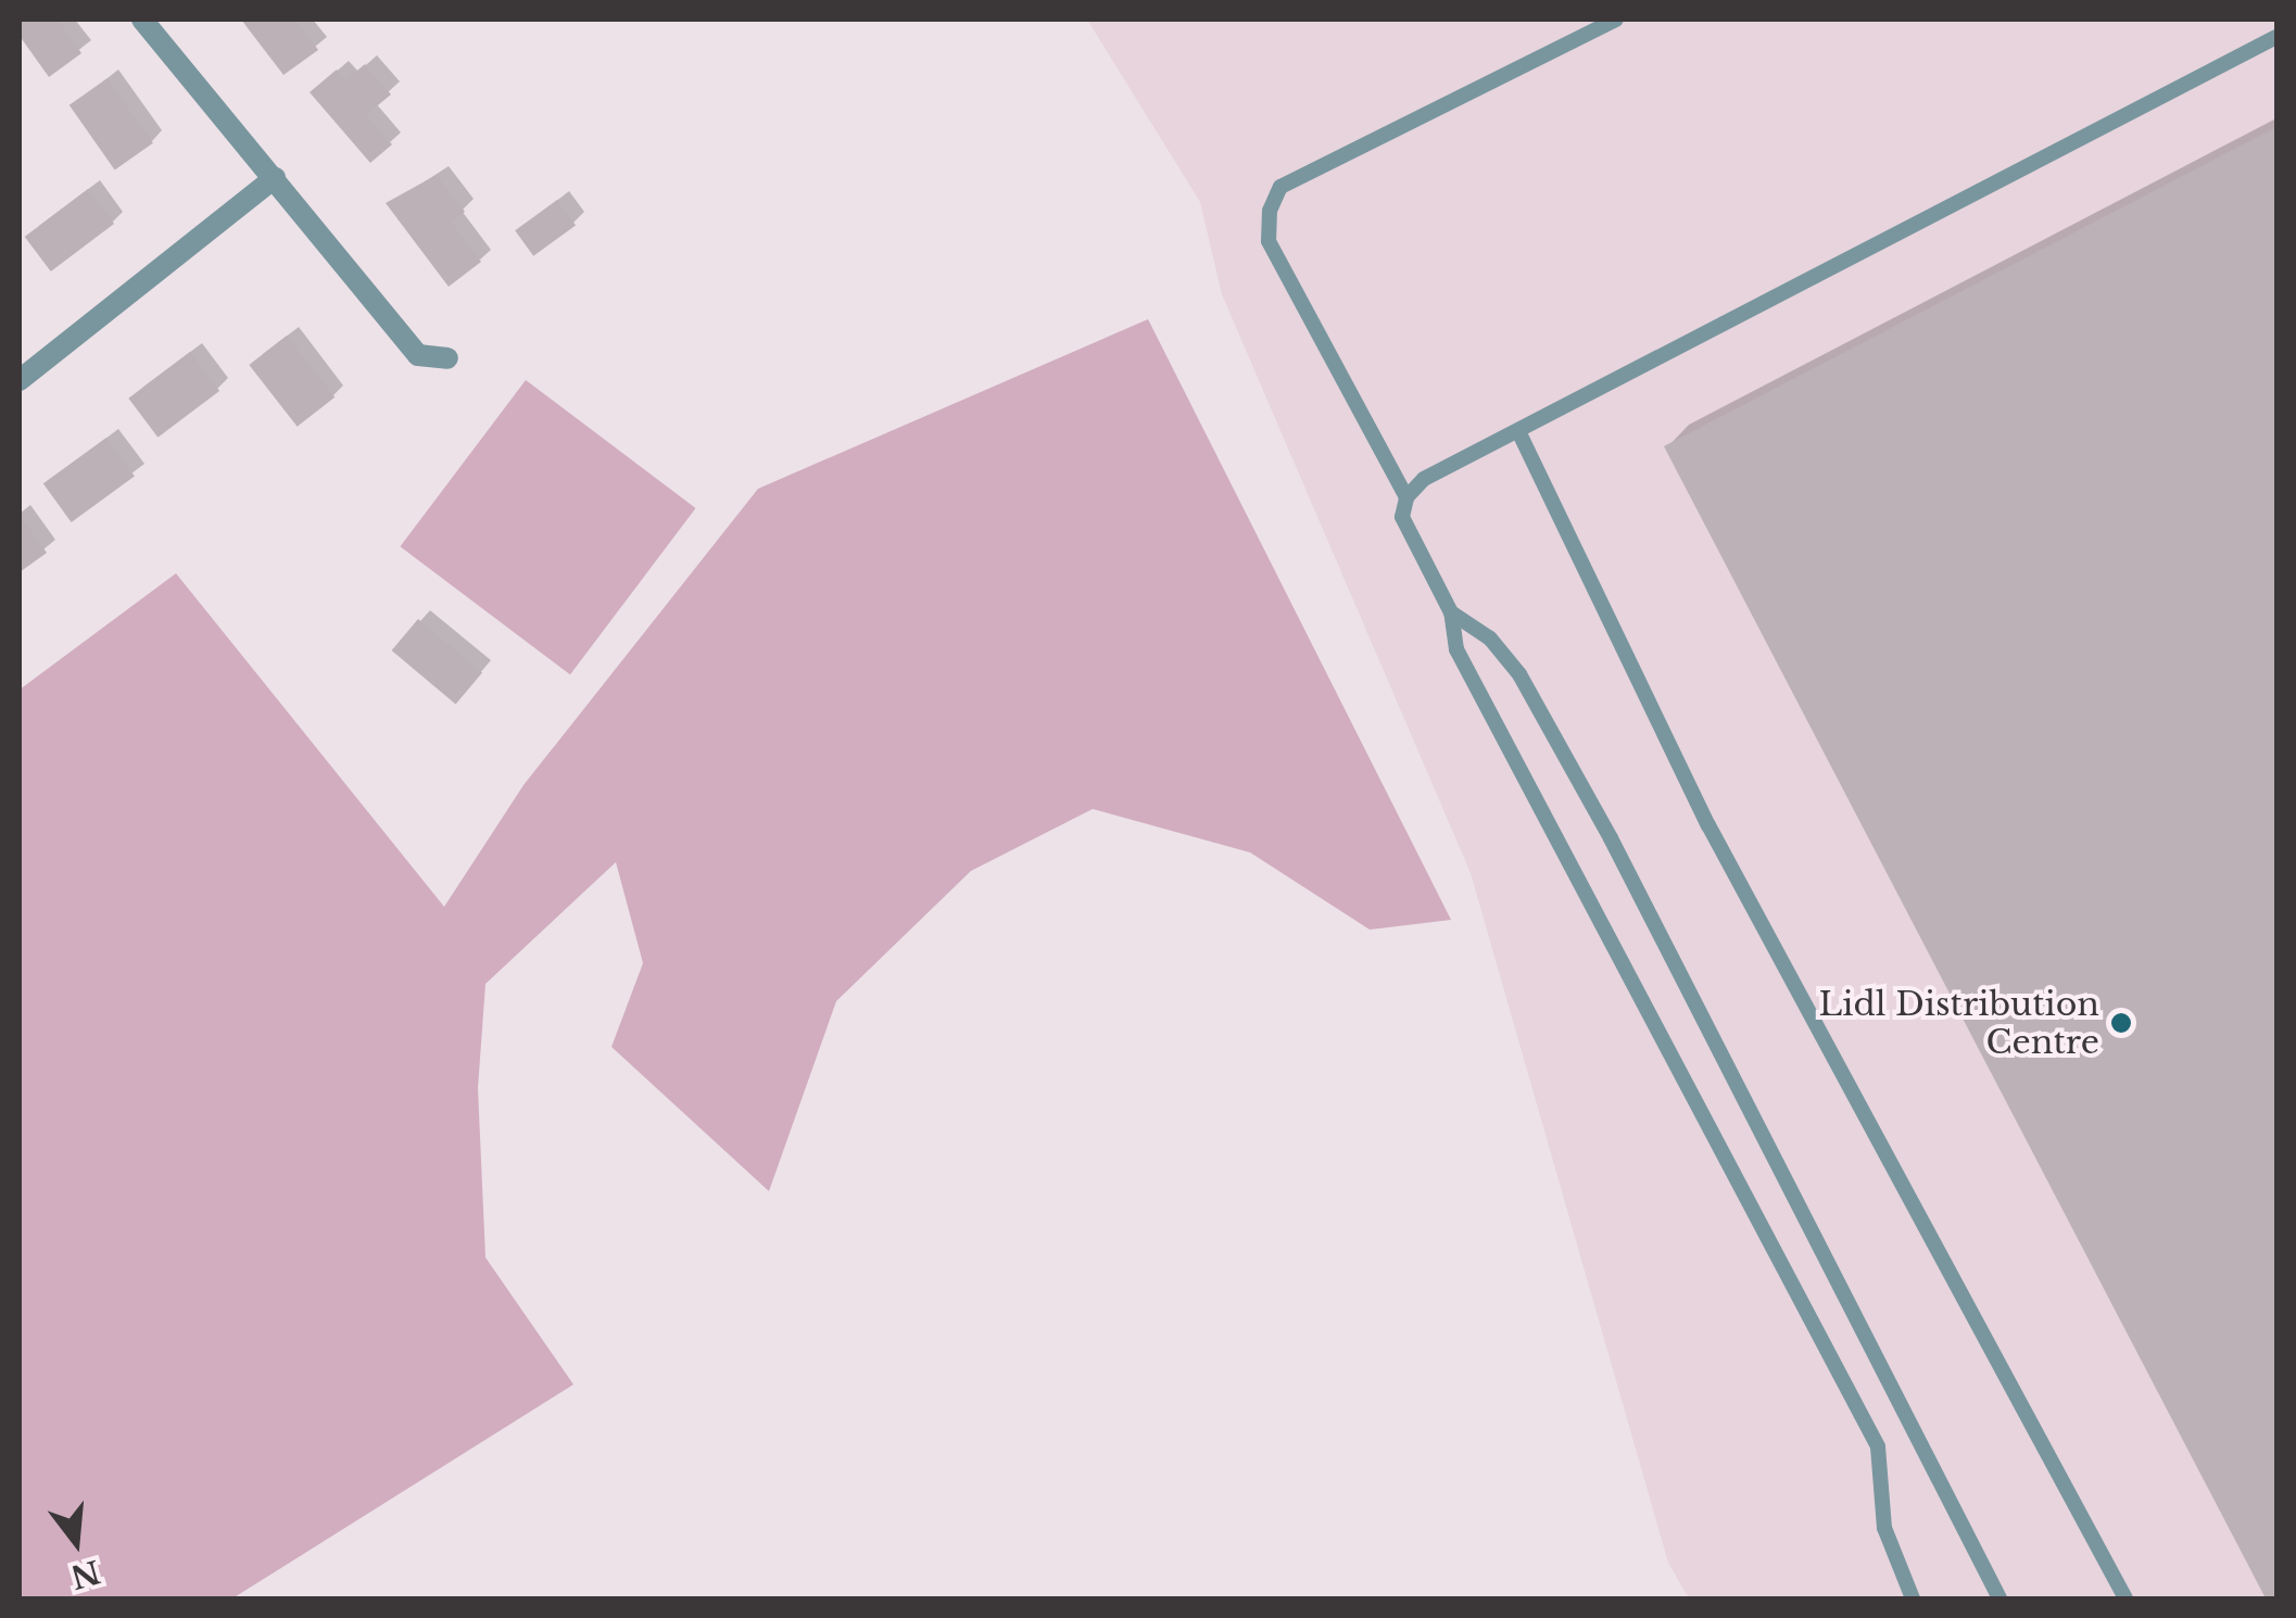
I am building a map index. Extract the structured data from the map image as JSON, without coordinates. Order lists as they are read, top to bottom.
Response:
{
  "places": ["Lidl Distribution Centre"],
  "north": "bottom"
}
